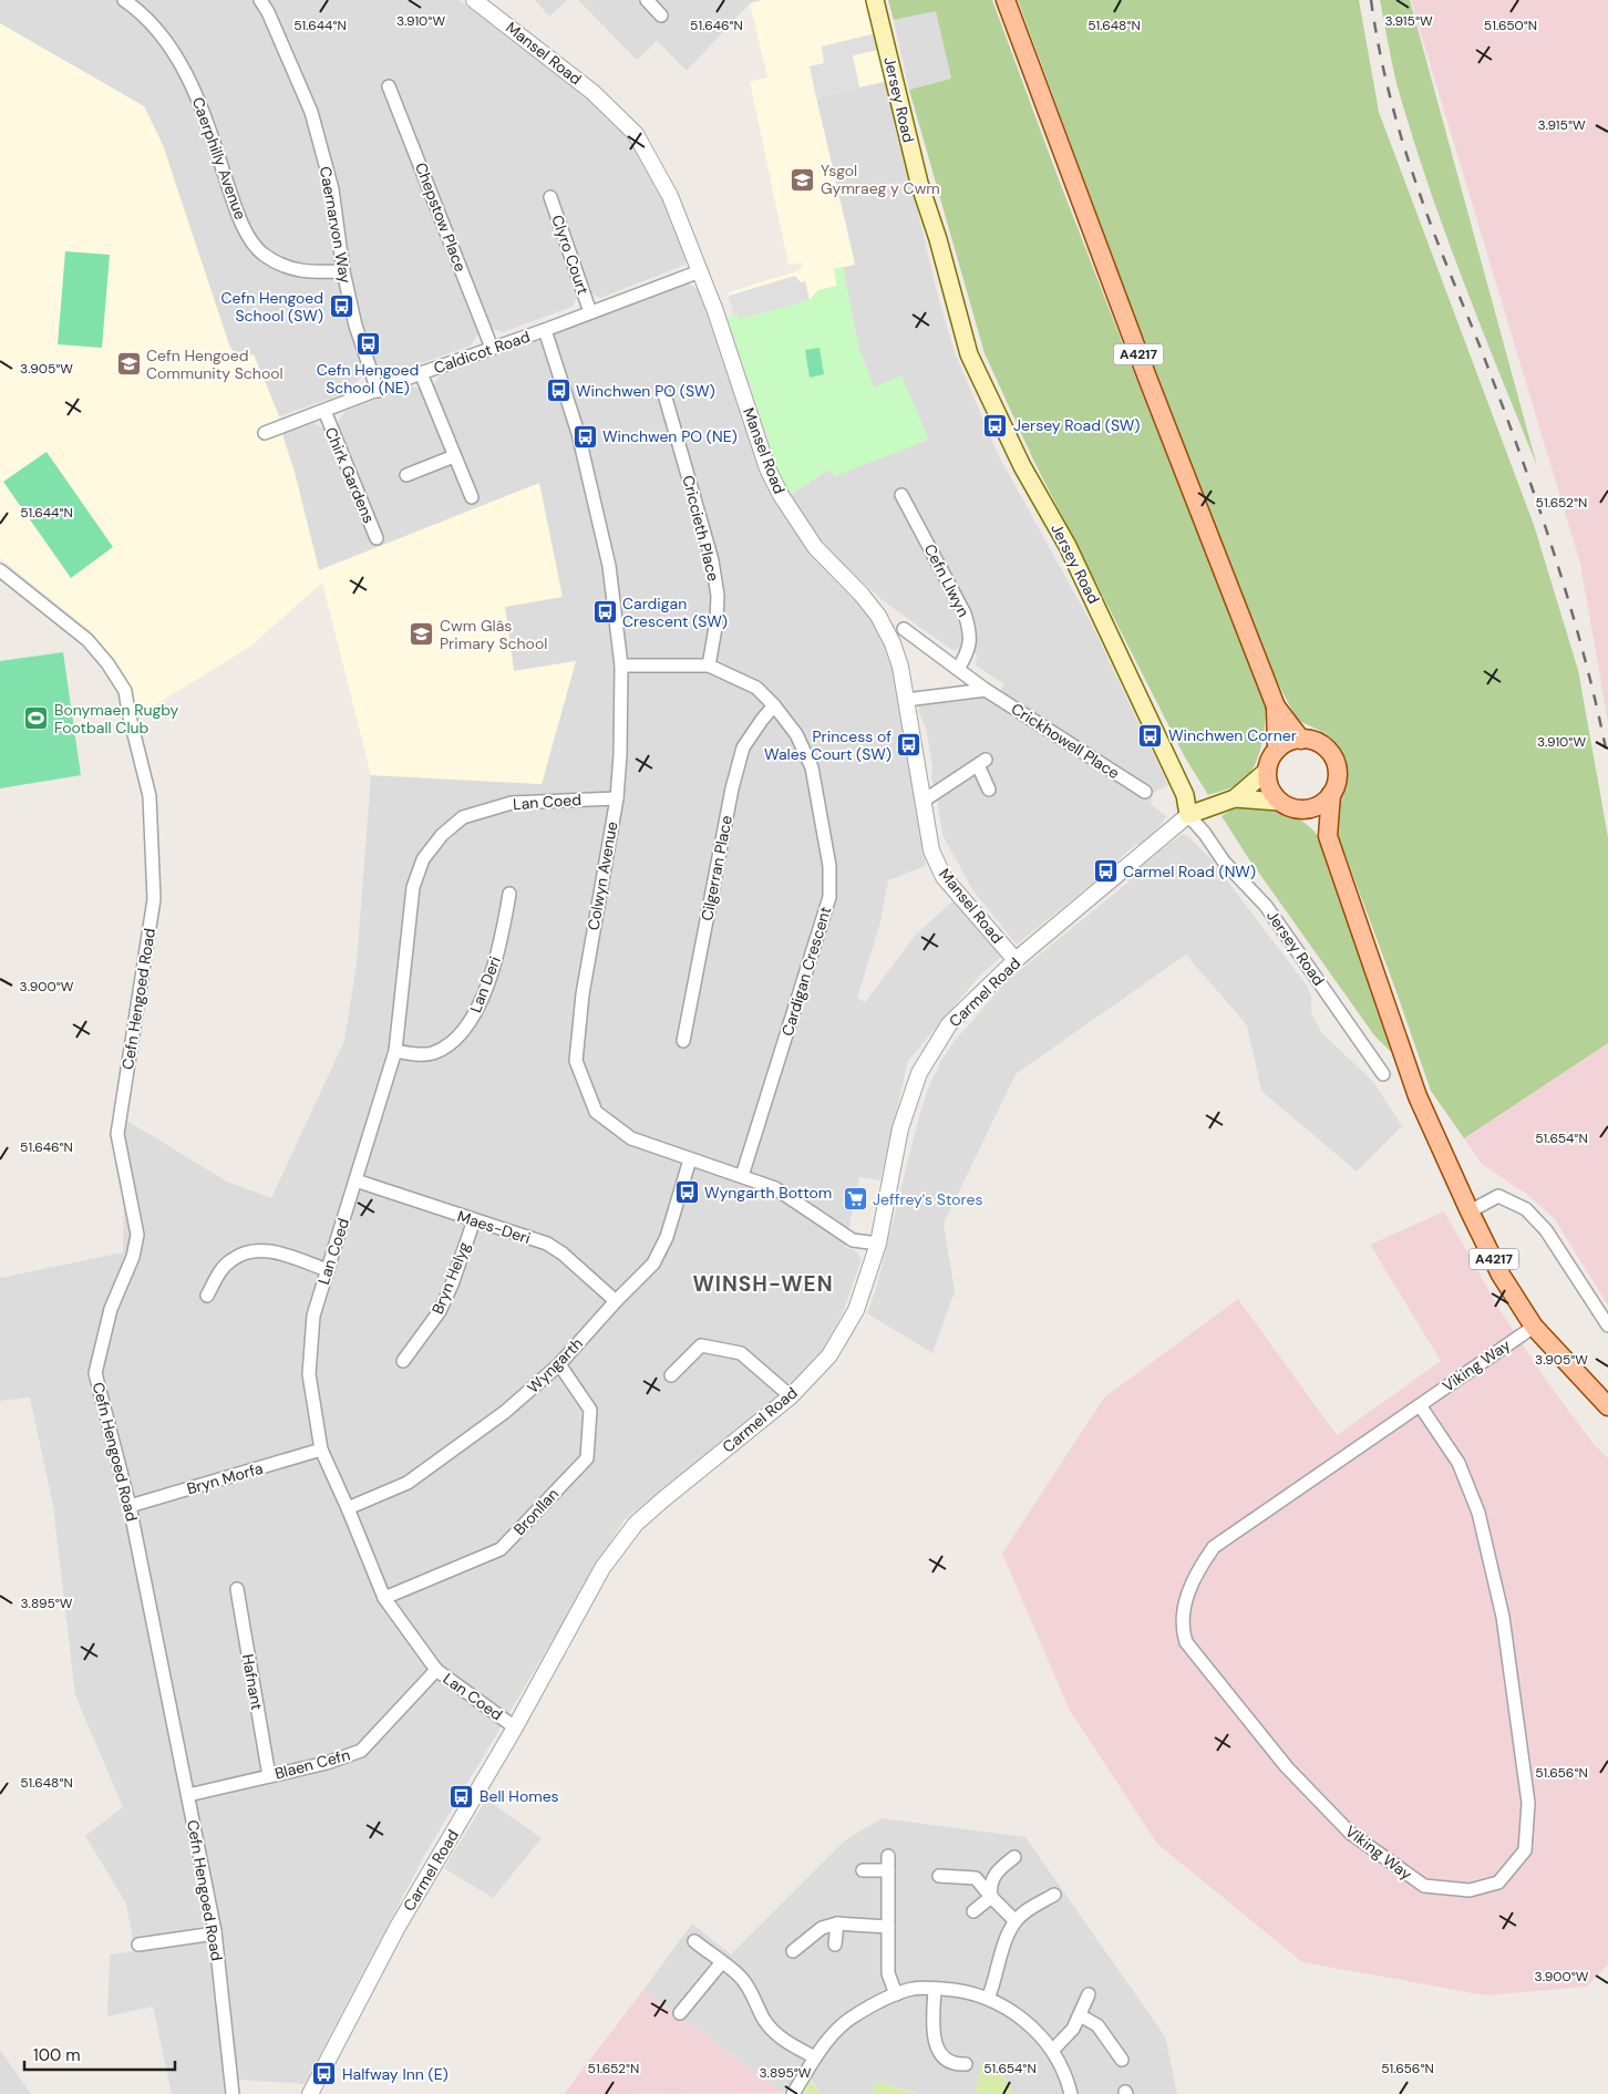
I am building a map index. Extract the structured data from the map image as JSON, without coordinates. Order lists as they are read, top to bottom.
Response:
{
  "streets": {
    "main road": ["Jersey Road", "A4217", "Carmel Road"],
    "street": [
      "Mansel Road",
      "Caerphilly Avenue",
      "Chepstow Place",
      "Caernarvon Way",
      "Clyro Court",
      "Caldicot Road",
      "Chirk Gardens",
      "Criccieth Place",
      "Cefn Llwyn",
      "Crickhowell Place",
      "Lan Coed",
      "Cilgerran Place",
      "Colwyn Avenue",
      "Cardigan Crescent",
      "Lan Deri",
      "Cefn Hengoed Road",
      "Maes-Deri",
      "Bryn Helyg",
      "Wyngarth",
      "Viking Way",
      "Bryn Morfa",
      "Bronllan",
      "Hafnant",
      "Blaen Cefn"
    ]
  },
  "crossings": [
    ["Mansel Road", "Caldicot Road"],
    ["Mansel Road", "Carmel Road"],
    ["Jersey Road", "Carmel Road"],
    ["Caerphilly Avenue", "Caernarvon Way"],
    ["Chepstow Place", "Caldicot Road"],
    ["Caernarvon Way", "Caldicot Road"],
    ["Clyro Court", "Caldicot Road"],
    ["Caldicot Road", "Chirk Gardens"],
    ["Caldicot Road", "Colwyn Avenue"],
    ["A4217", "Carmel Road"],
    ["A4217", "Viking Way"],
    ["Criccieth Place", "Cardigan Crescent"],
    ["Cefn Llwyn", "Crickhowell Place"],
    ["Lan Coed", "Colwyn Avenue"],
    ["Lan Coed", "Lan Deri"],
    ["Lan Coed", "Carmel Road"],
    ["Lan Coed", "Maes-Deri"],
    ["Lan Coed", "Wyngarth"],
    ["Lan Coed", "Bryn Morfa"],
    ["Lan Coed", "Bronllan"],
    ["Lan Coed", "Blaen Cefn"],
    ["Cilgerran Place", "Cardigan Crescent"],
    ["Colwyn Avenue", "Cardigan Crescent"],
    ["Colwyn Avenue", "Carmel Road"],
    ["Colwyn Avenue", "Wyngarth"],
    ["Cefn Hengoed Road", "Bryn Morfa"],
    ["Cefn Hengoed Road", "Blaen Cefn"],
    ["Maes-Deri", "Bryn Helyg"],
    ["Maes-Deri", "Wyngarth"],
    ["Wyngarth", "Bronllan"],
    ["Hafnant", "Blaen Cefn"]
  ],
  "districts": ["WINSH-WEN"],
  "places": {
    "school or university": ["Ysgol Gymraeg y Cwm", "Cefn Hengoed Community School", "Cwm Glâs Primary School"],
    "bus stop": [
      "Cefn Hengoed School (SW)",
      "Cefn Hengoed School (NE)",
      "Winchwen PO (SW)",
      "Jersey Road (SW)",
      "Winchwen PO (NE)",
      "Cardigan Crescent (SW)",
      "Winchwen Corner",
      "Princess of Wales Court (SW)",
      "Carmel Road (NW)",
      "Wyngarth Bottom",
      "Bell Homes",
      "Halfway Inn (E)"
    ],
    "sports": ["Bonymaen Rugby Football Club"],
    "supermarket": ["Jeffrey's Stores"]
  },
  "scale_bar": "100 m",
  "coordinates": [
    "3.910°W",
    "3.915°W",
    "51.644°N",
    "51.646°N",
    "51.648°N",
    "51.650°N",
    "3.905°W",
    "51.652°N",
    "3.900°W",
    "51.654°N",
    "3.895°W",
    "51.656°N"
  ]
}
